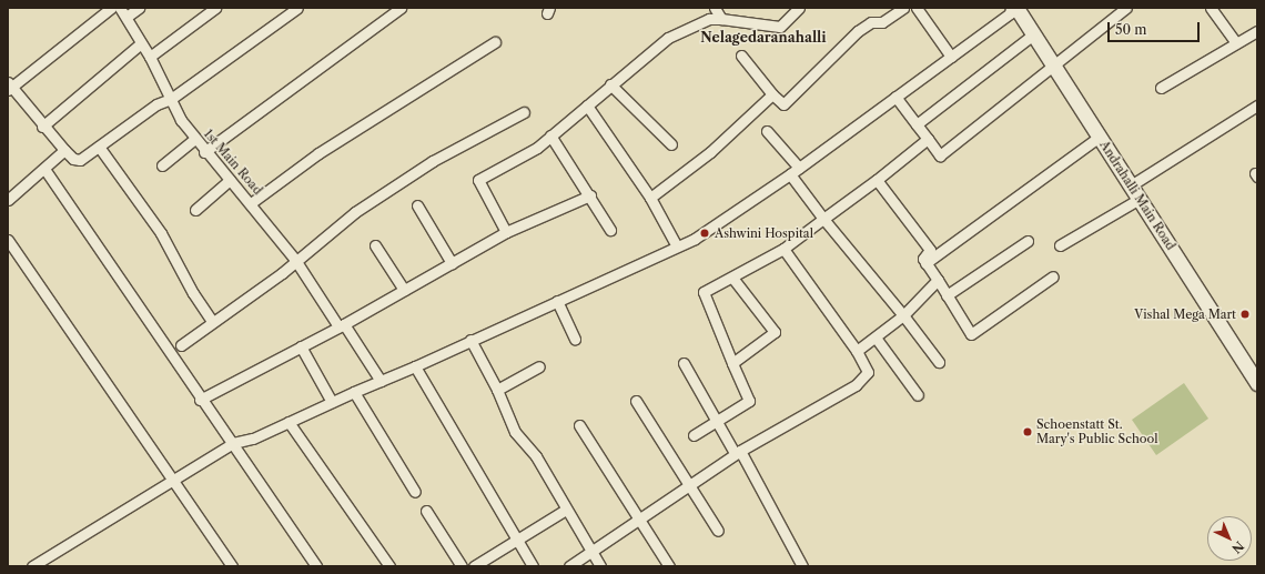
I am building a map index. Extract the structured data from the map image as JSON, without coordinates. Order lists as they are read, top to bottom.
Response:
{
  "streets": {
    "main road": ["Andrahalli Main Road"],
    "street": ["1st Main Road"]
  },
  "districts": ["Nelagedaranahalli"],
  "places": ["Ashwini Hospital", "Vishal Mega Mart", "Schoenstatt St. Mary's Public School"],
  "scale_bar": "50 m",
  "north": "bottom right"
}
